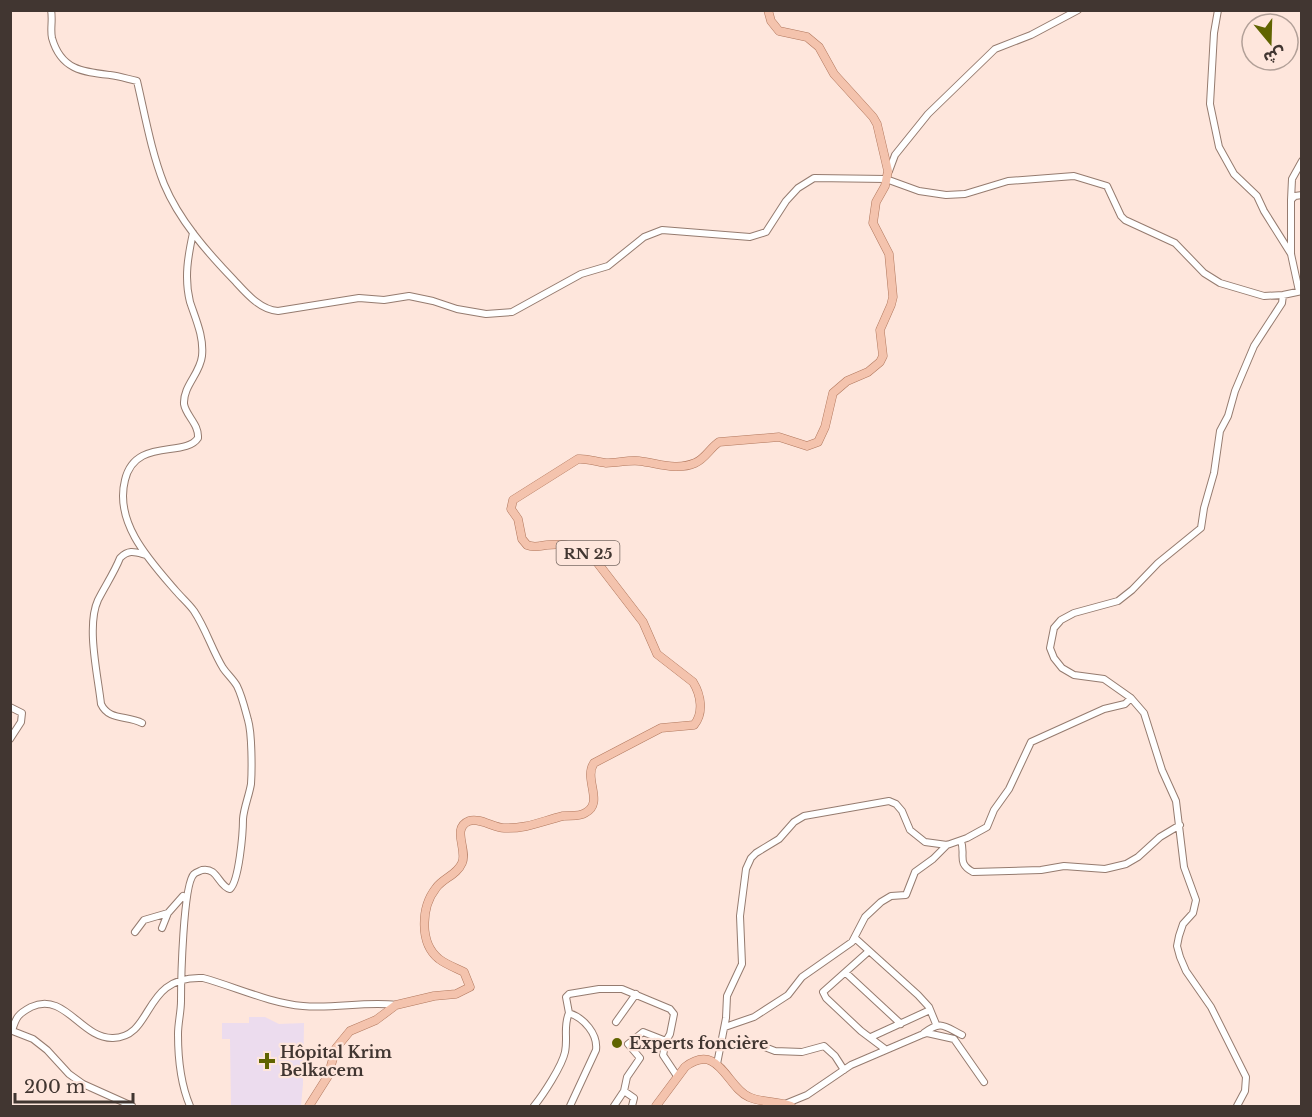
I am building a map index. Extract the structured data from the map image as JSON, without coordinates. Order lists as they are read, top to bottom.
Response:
{
  "streets": {
    "main road": ["RN 25"]
  },
  "places": {
    "other": ["Experts foncière"],
    "health": ["Hôpital Krim Belkacem"]
  },
  "scale_bar": "200 m",
  "north": "bottom"
}
